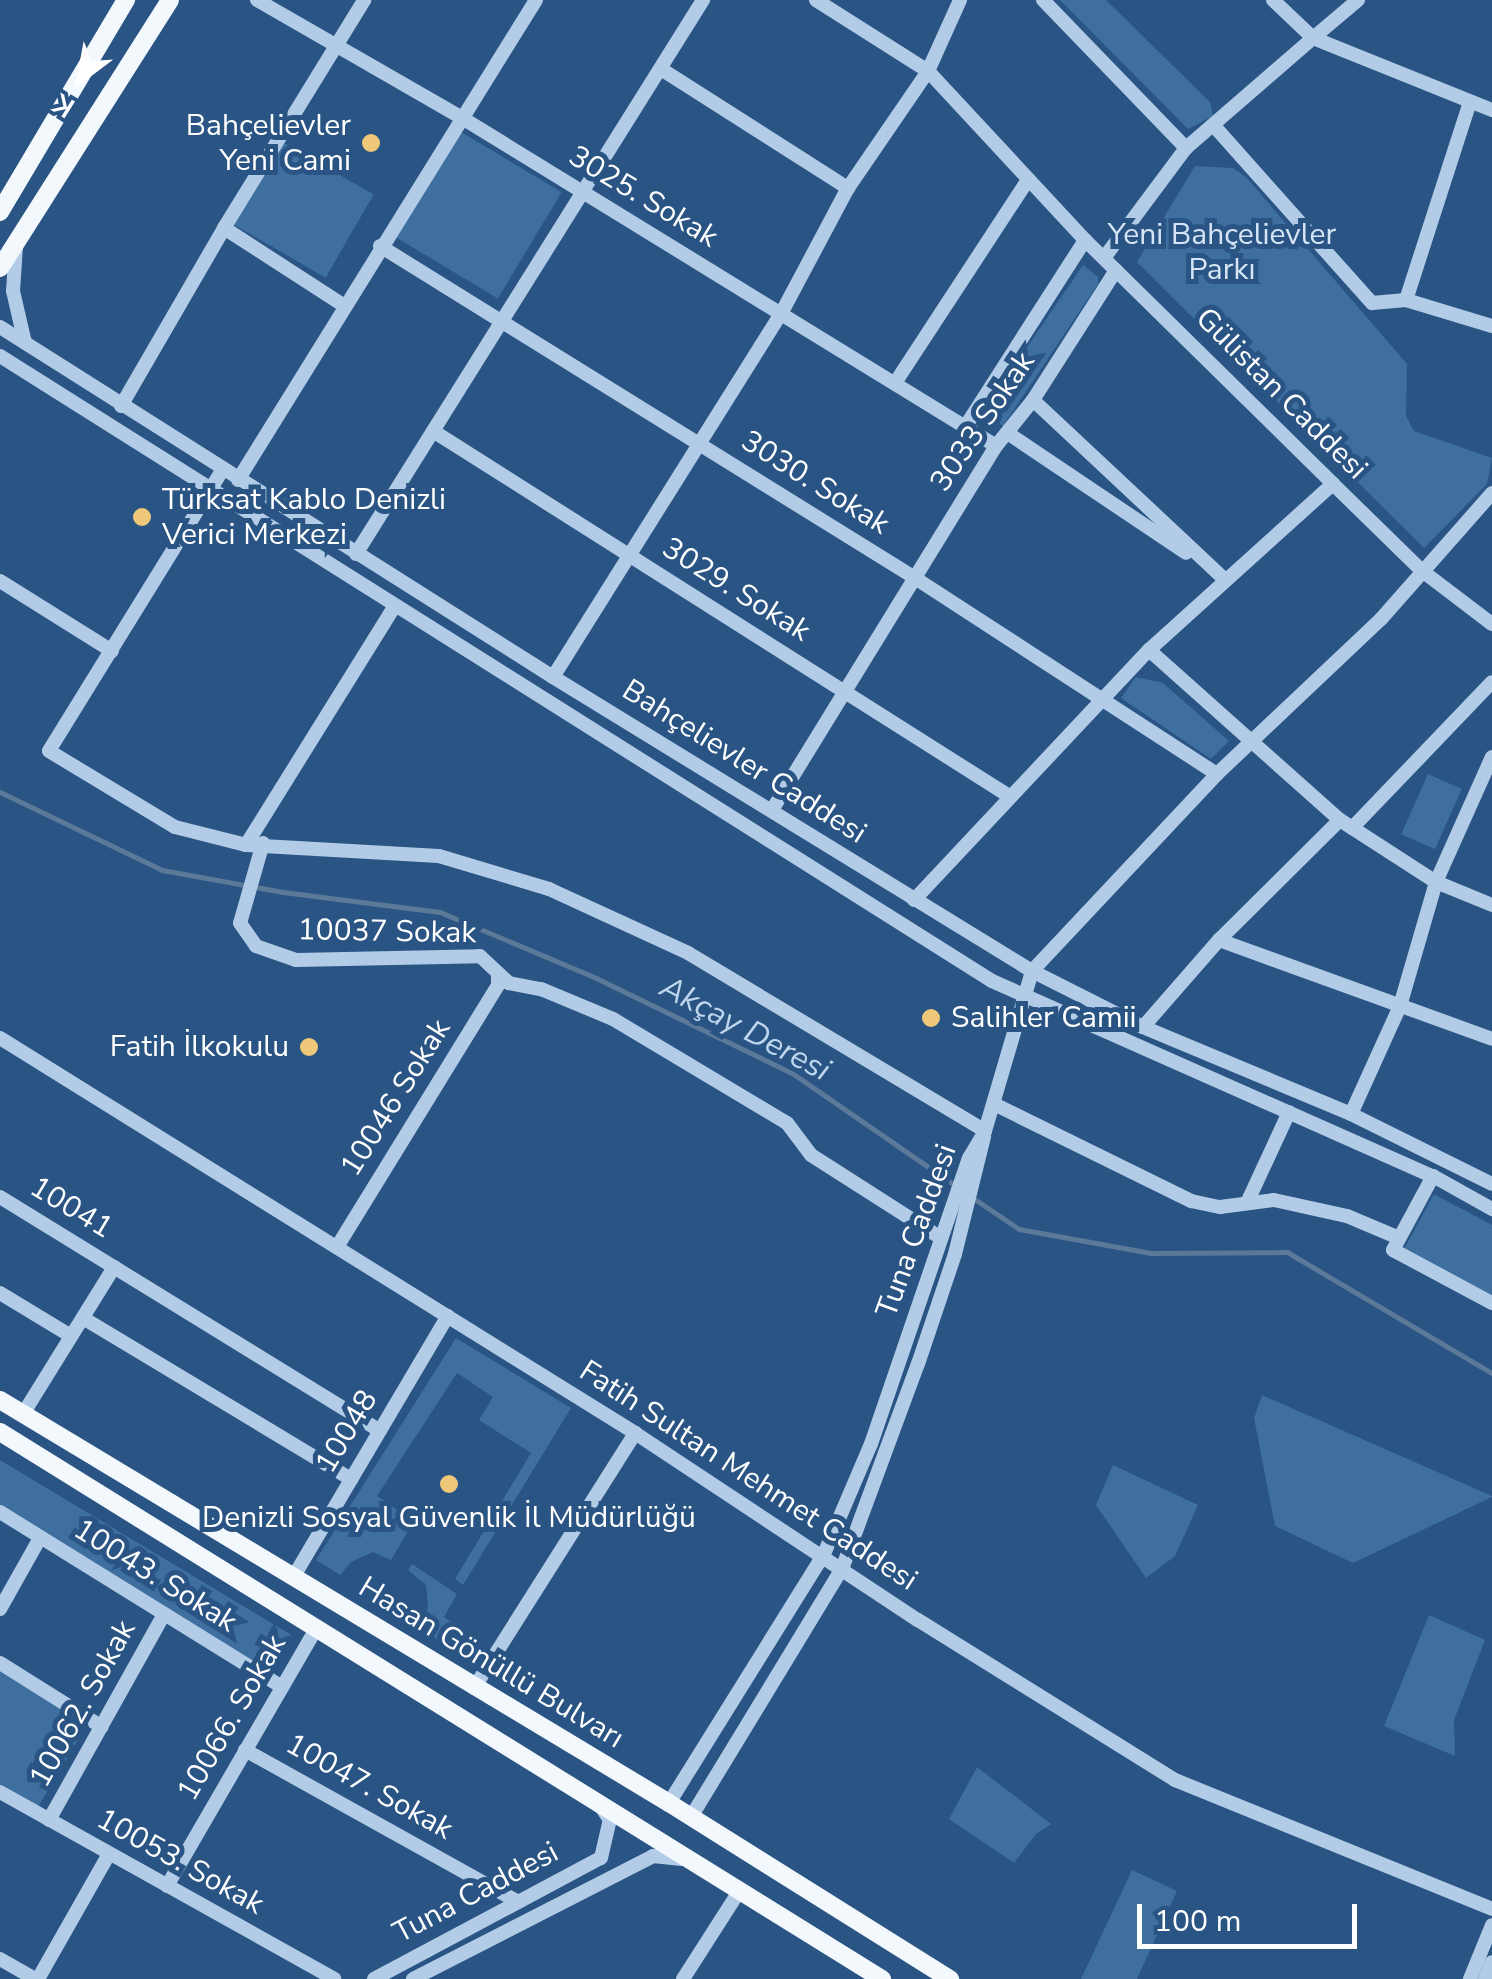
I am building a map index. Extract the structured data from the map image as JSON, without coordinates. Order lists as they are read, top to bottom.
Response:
{
  "streets": {
    "main road": ["Hasan Gönüllü Bulvarı"],
    "street": [
      "3025. Sokak",
      "Gülistan Caddesi",
      "3033 Sokak",
      "3030. Sokak",
      "3029. Sokak",
      "Bahçelievler Caddesi",
      "10037 Sokak",
      "10046 Sokak",
      "10041",
      "Tuna Caddesi",
      "10048",
      "Fatih Sultan Mehmet Caddesi",
      "10043. Sokak",
      "10062. Sokak",
      "10066. Sokak",
      "10047. Sokak",
      "10053. Sokak"
    ]
  },
  "crossings": [
    ["3025. Sokak", "3033 Sokak"],
    ["Gülistan Caddesi", "3033 Sokak"],
    ["3033 Sokak", "3030. Sokak"],
    ["3033 Sokak", "3029. Sokak"],
    ["3033 Sokak", "Bahçelievler Caddesi"],
    ["Bahçelievler Caddesi", "Tuna Caddesi"],
    ["10037 Sokak", "10046 Sokak"],
    ["10037 Sokak", "Tuna Caddesi"],
    ["10046 Sokak", "Fatih Sultan Mehmet Caddesi"],
    ["10041", "10048"],
    ["Tuna Caddesi", "Fatih Sultan Mehmet Caddesi"],
    ["Tuna Caddesi", "Hasan Gönüllü Bulvarı"],
    ["Tuna Caddesi", "10047. Sokak"],
    ["10048", "Fatih Sultan Mehmet Caddesi"],
    ["10048", "Hasan Gönüllü Bulvarı"],
    ["10043. Sokak", "10062. Sokak"],
    ["10043. Sokak", "10066. Sokak"],
    ["Hasan Gönüllü Bulvarı", "10066. Sokak"],
    ["10062. Sokak", "10053. Sokak"],
    ["10066. Sokak", "10047. Sokak"],
    ["10066. Sokak", "10053. Sokak"]
  ],
  "water": ["Akçay Deresi"],
  "parks": ["Yeni Bahçelievler Parkı"],
  "places": [
    "Bahçelievler Yeni Cami",
    "Türksat Kablo Denizli Verici Merkezi",
    "Salihler Camii",
    "Fatih İlkokulu",
    "Denizli Sosyal Güvenlik İl Müdürlüğü"
  ],
  "scale_bar": "100 m",
  "north": "bottom left"
}
